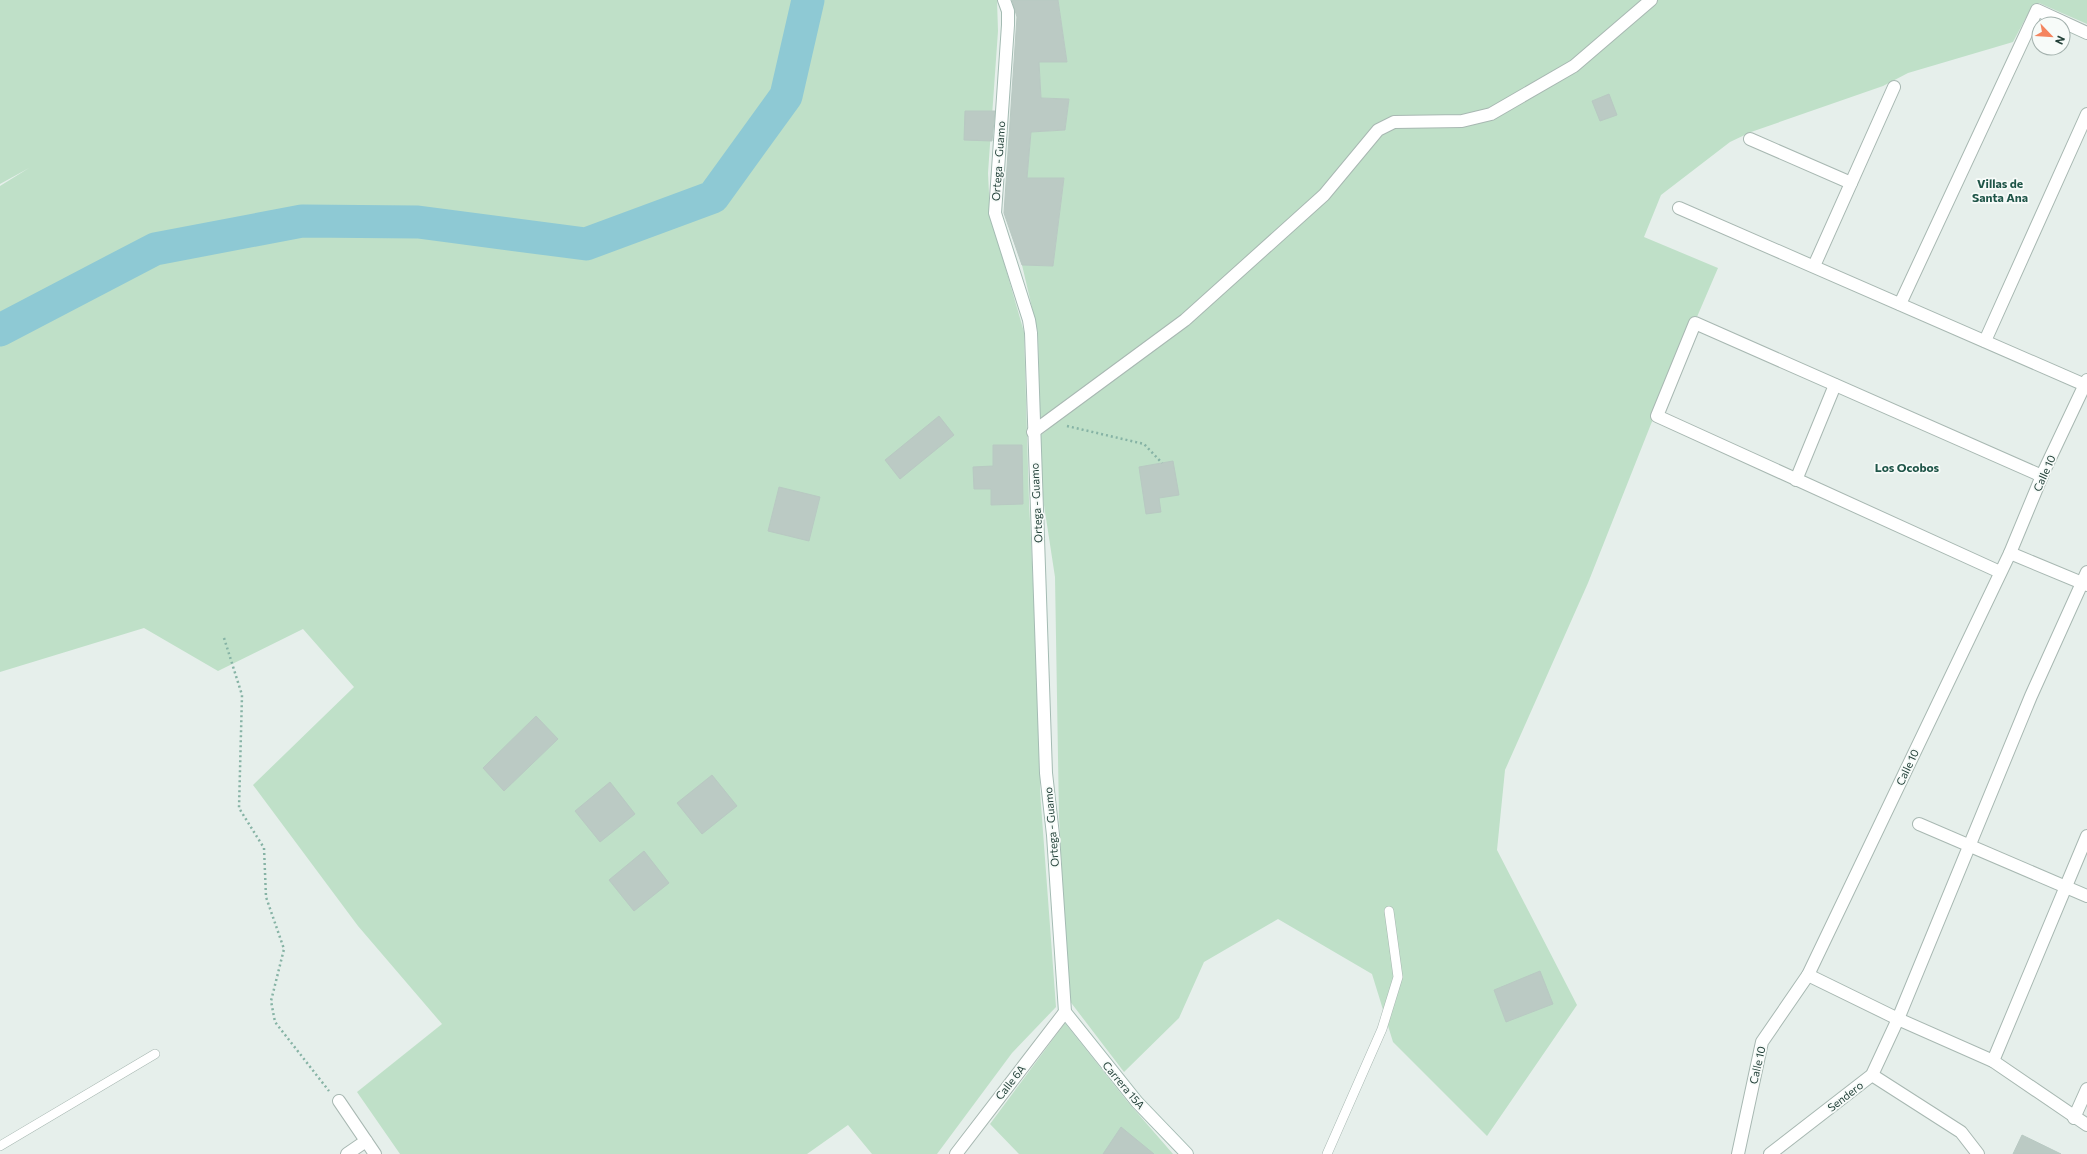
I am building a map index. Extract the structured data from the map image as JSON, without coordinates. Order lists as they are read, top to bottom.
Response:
{
  "streets": {
    "street": [
      "Ortega - Guamo",
      "Calle 10",
      "Calle 6A",
      "Carrera 15A",
      "Sendero"
    ]
  },
  "crossings": [
    ["Ortega - Guamo", "Calle 6A"],
    ["Ortega - Guamo", "Carrera 15A"],
    ["Calle 6A", "Carrera 15A"]
  ],
  "districts": ["Villas de Santa Ana", "Los Ocobos"],
  "north": "bottom right"
}
